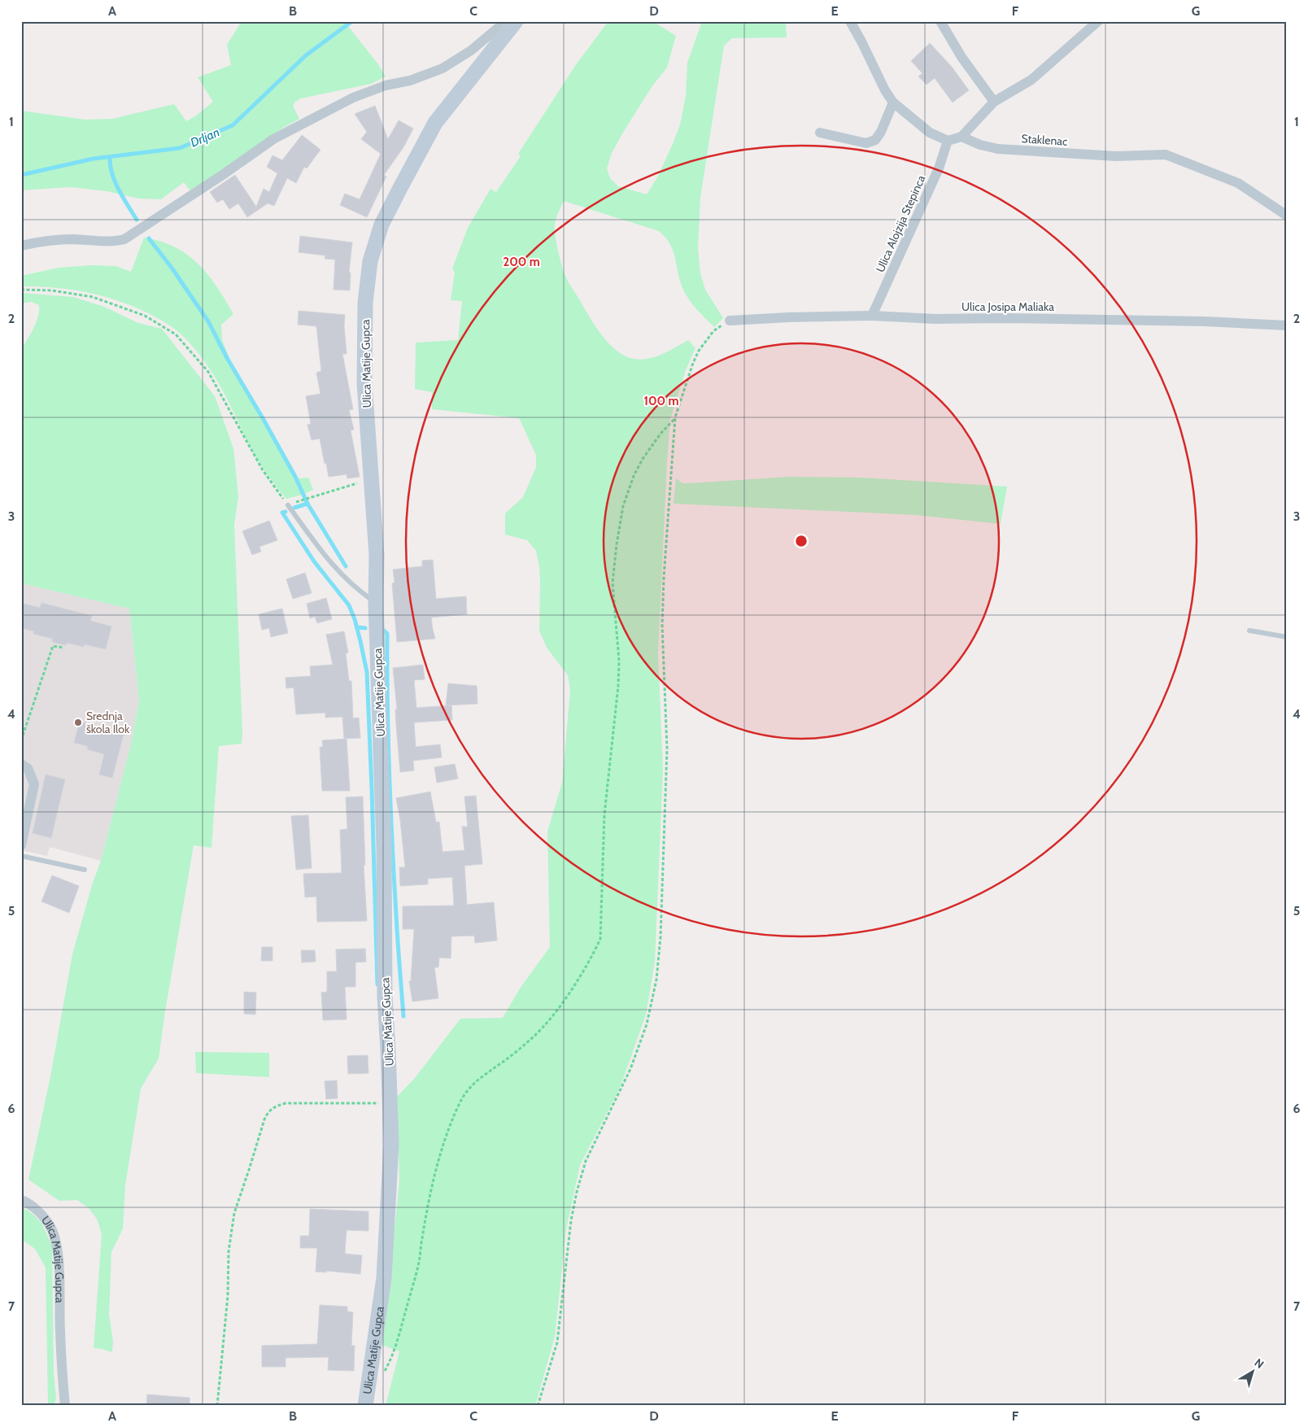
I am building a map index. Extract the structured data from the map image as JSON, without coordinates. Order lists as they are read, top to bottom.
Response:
{
  "streets": {
    "street": [
      "Staklenac",
      "Ulica Alojzija Stepinca",
      "Ulica Josipa Maliaka",
      "Ulica Matije Gupca"
    ]
  },
  "crossings": [
    ["Ulica Alojzija Stepinca", "Ulica Josipa Maliaka"]
  ],
  "water": ["Drljan"],
  "places": ["Srednja škola Ilok"],
  "north": "top right",
  "grid": {
    "columns": [
      "A",
      "B",
      "C",
      "D",
      "E",
      "F",
      "G"
    ],
    "rows": [
      "1",
      "2",
      "3",
      "4",
      "5",
      "6",
      "7"
    ]
  },
  "rings": ["200 m", "100 m"]
}
